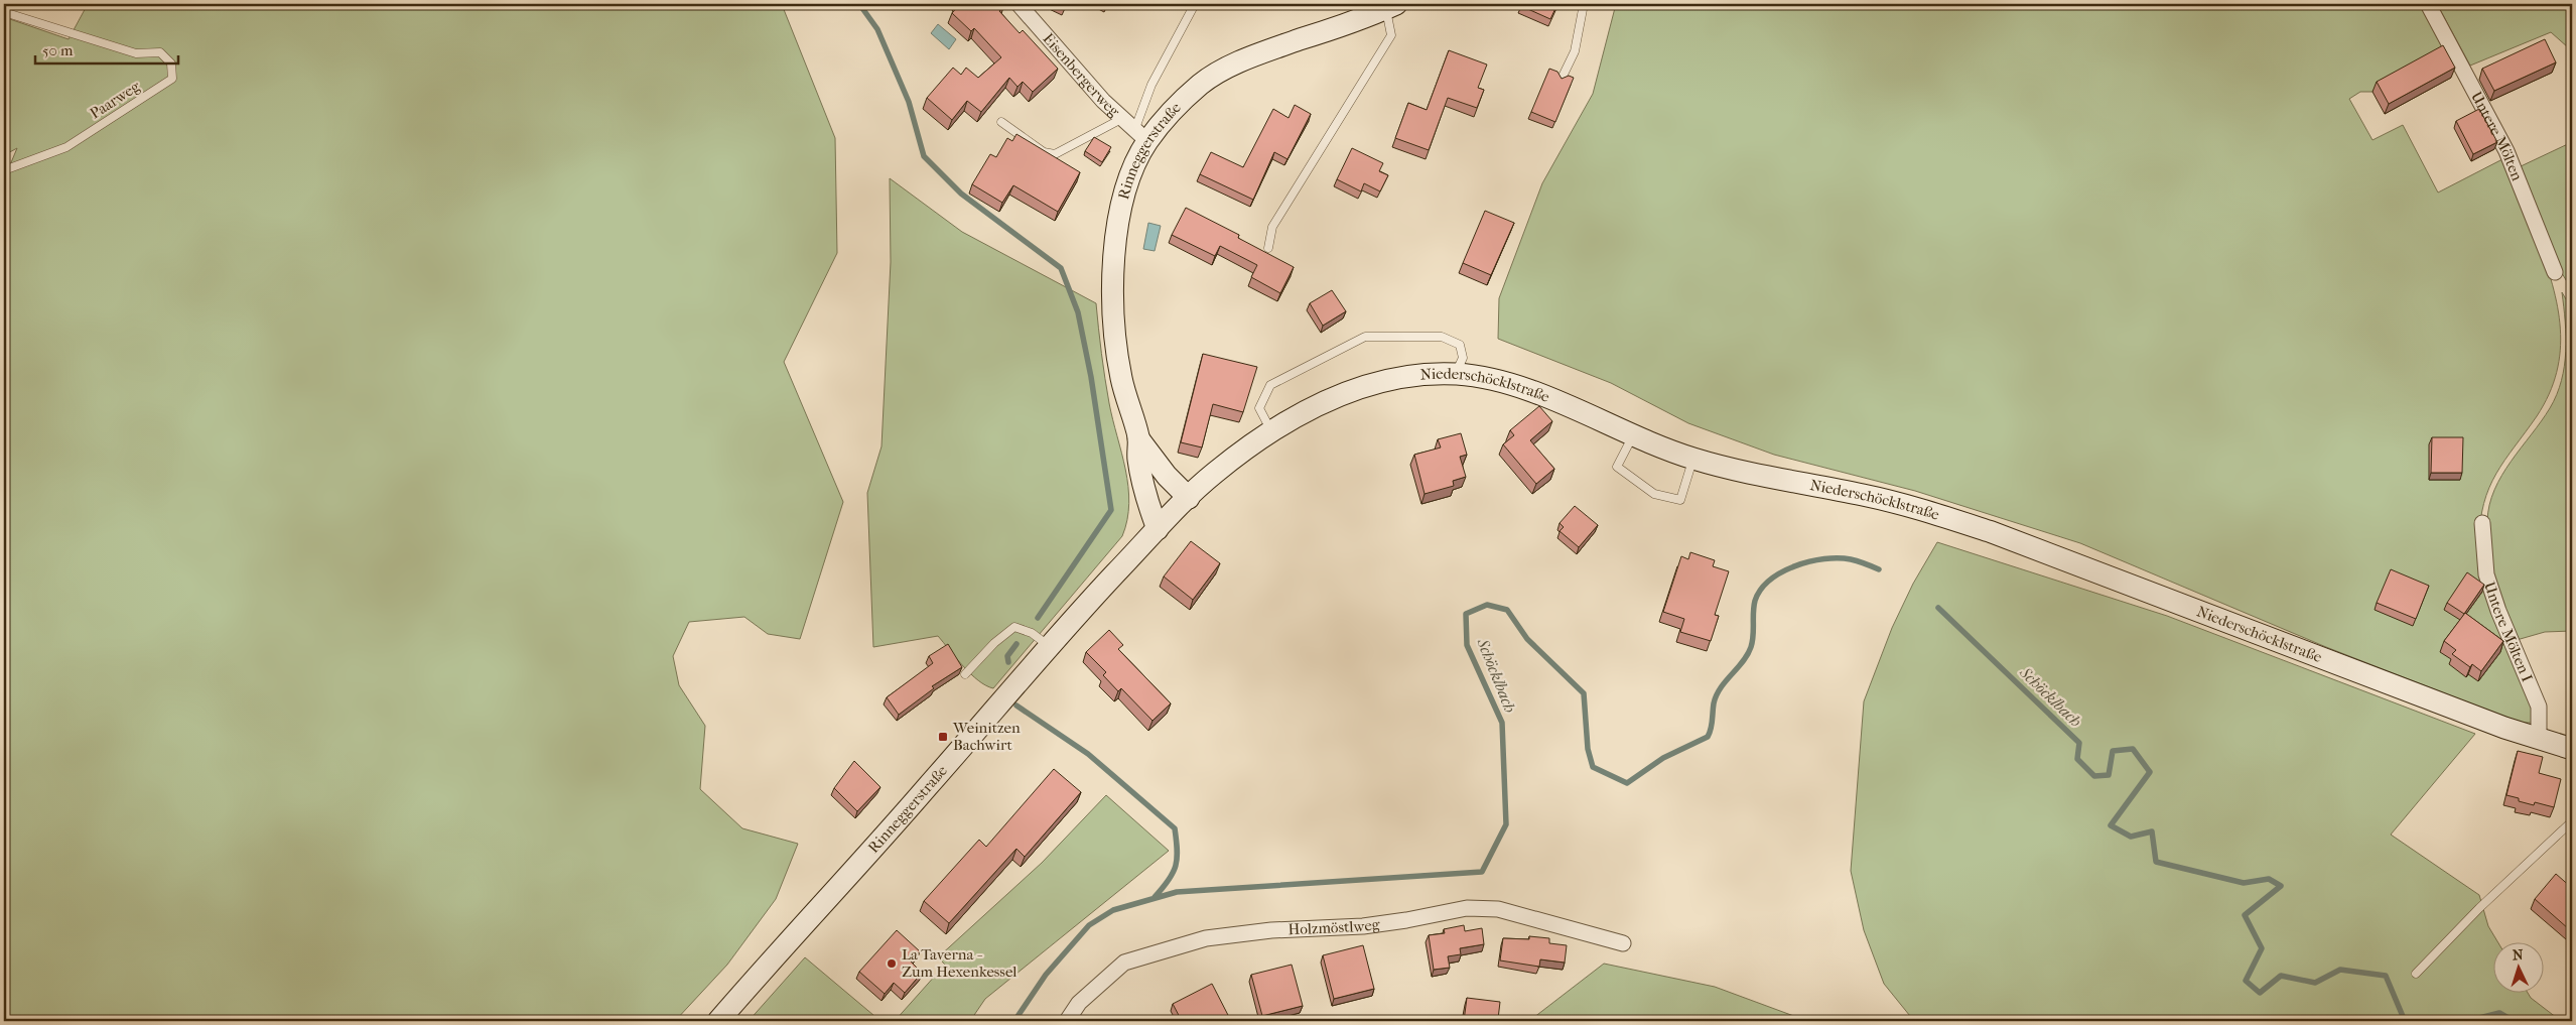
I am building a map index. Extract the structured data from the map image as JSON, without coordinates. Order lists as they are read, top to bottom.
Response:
{
  "streets": {
    "main road": ["Rinneggerstraße", "Niederschöcklstraße"],
    "street": [
      "Eisenbergerweg",
      "Untere Mölten",
      "Untere Mölten I",
      "Holzmöstlweg"
    ],
    "lane": ["Paarweg"]
  },
  "crossings": [
    ["Eisenbergerweg", "Rinneggerstraße"],
    ["Rinneggerstraße", "Niederschöcklstraße"],
    ["Niederschöcklstraße", "Untere Mölten I"]
  ],
  "water": ["Schöcklbach"],
  "places": {
    "transit": ["Weinitzen Bachwirt"],
    "other": ["La Taverna - Zum Hexenkessel"]
  },
  "scale_bar": "50 m",
  "north": "top"
}
